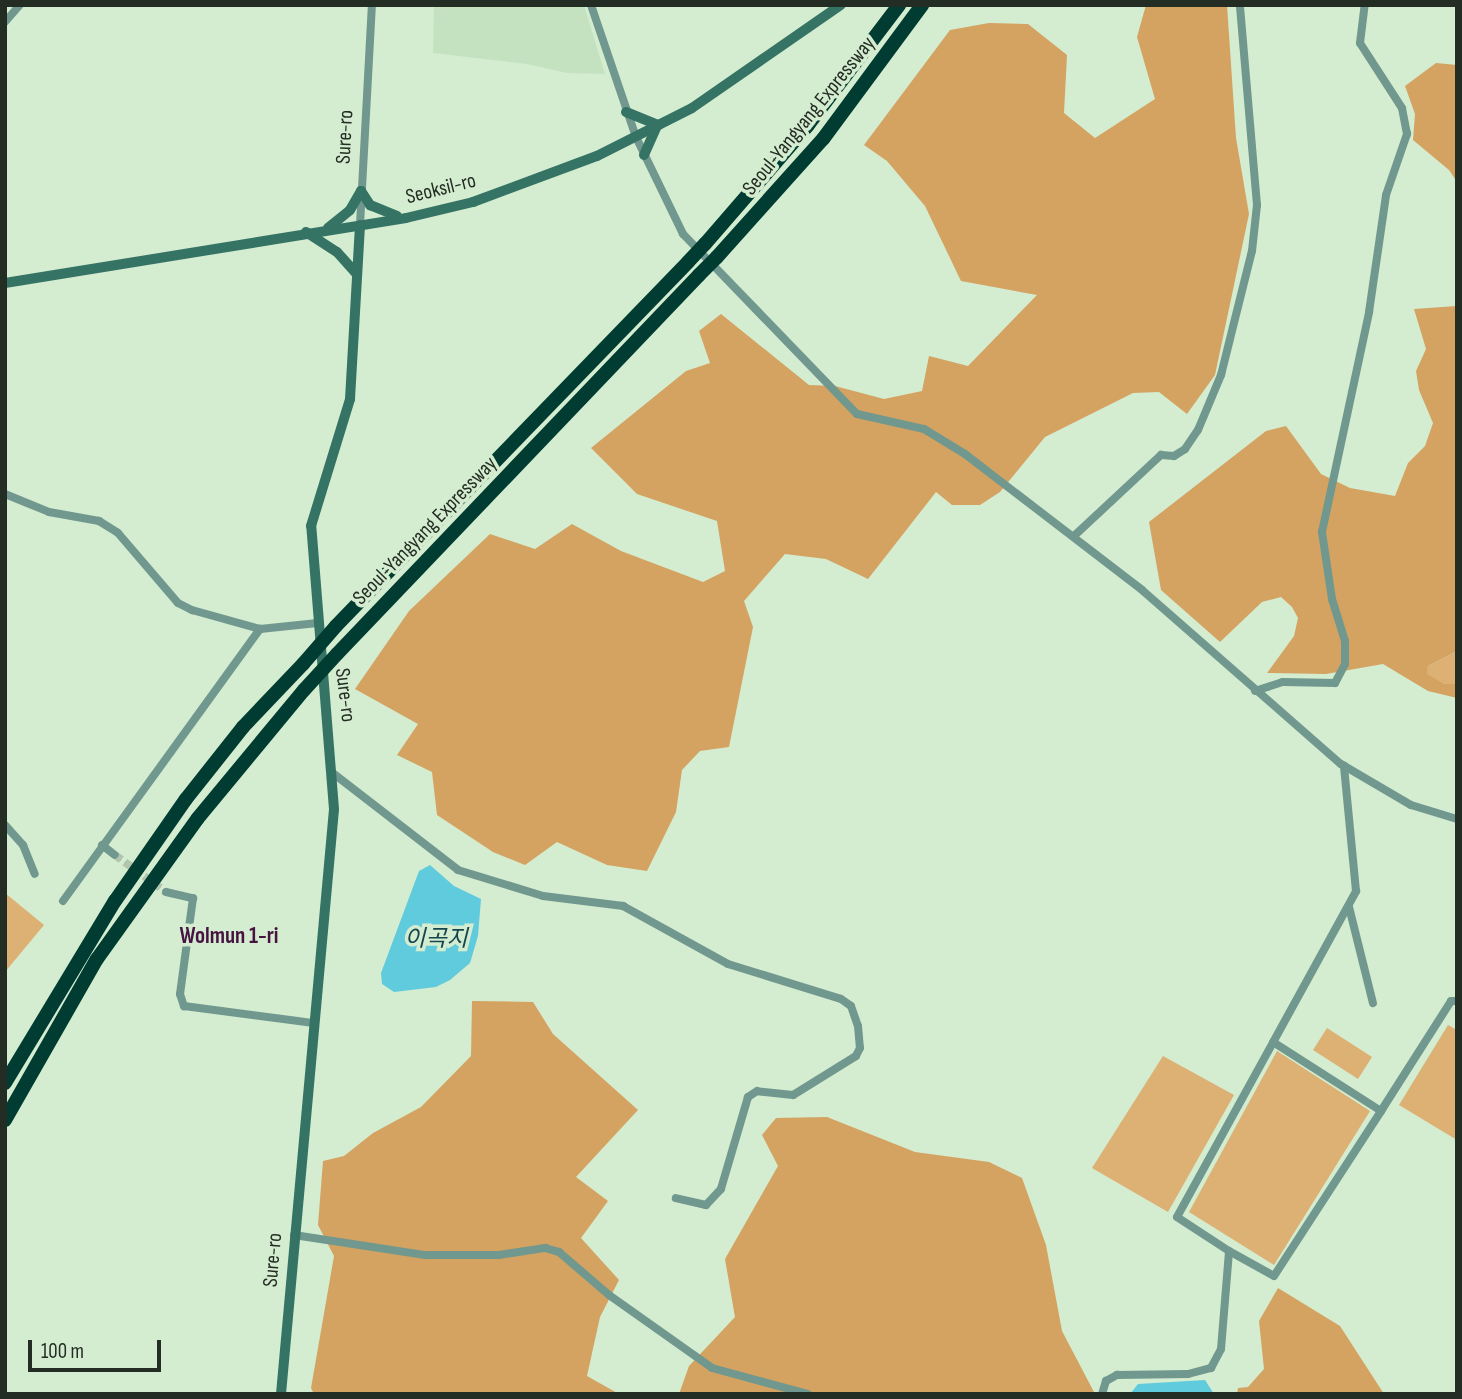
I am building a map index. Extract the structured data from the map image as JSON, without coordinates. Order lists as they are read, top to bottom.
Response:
{
  "streets": {
    "highway": ["Seoul-Yangyang Expressway"],
    "main road": ["Sure-ro", "Seoksil-ro"]
  },
  "crossings": [
    ["Sure-ro", "Seoksil-ro"]
  ],
  "districts": ["Wolmun 1-ri"],
  "water": ["이곡지"],
  "scale_bar": "100 m"
}
